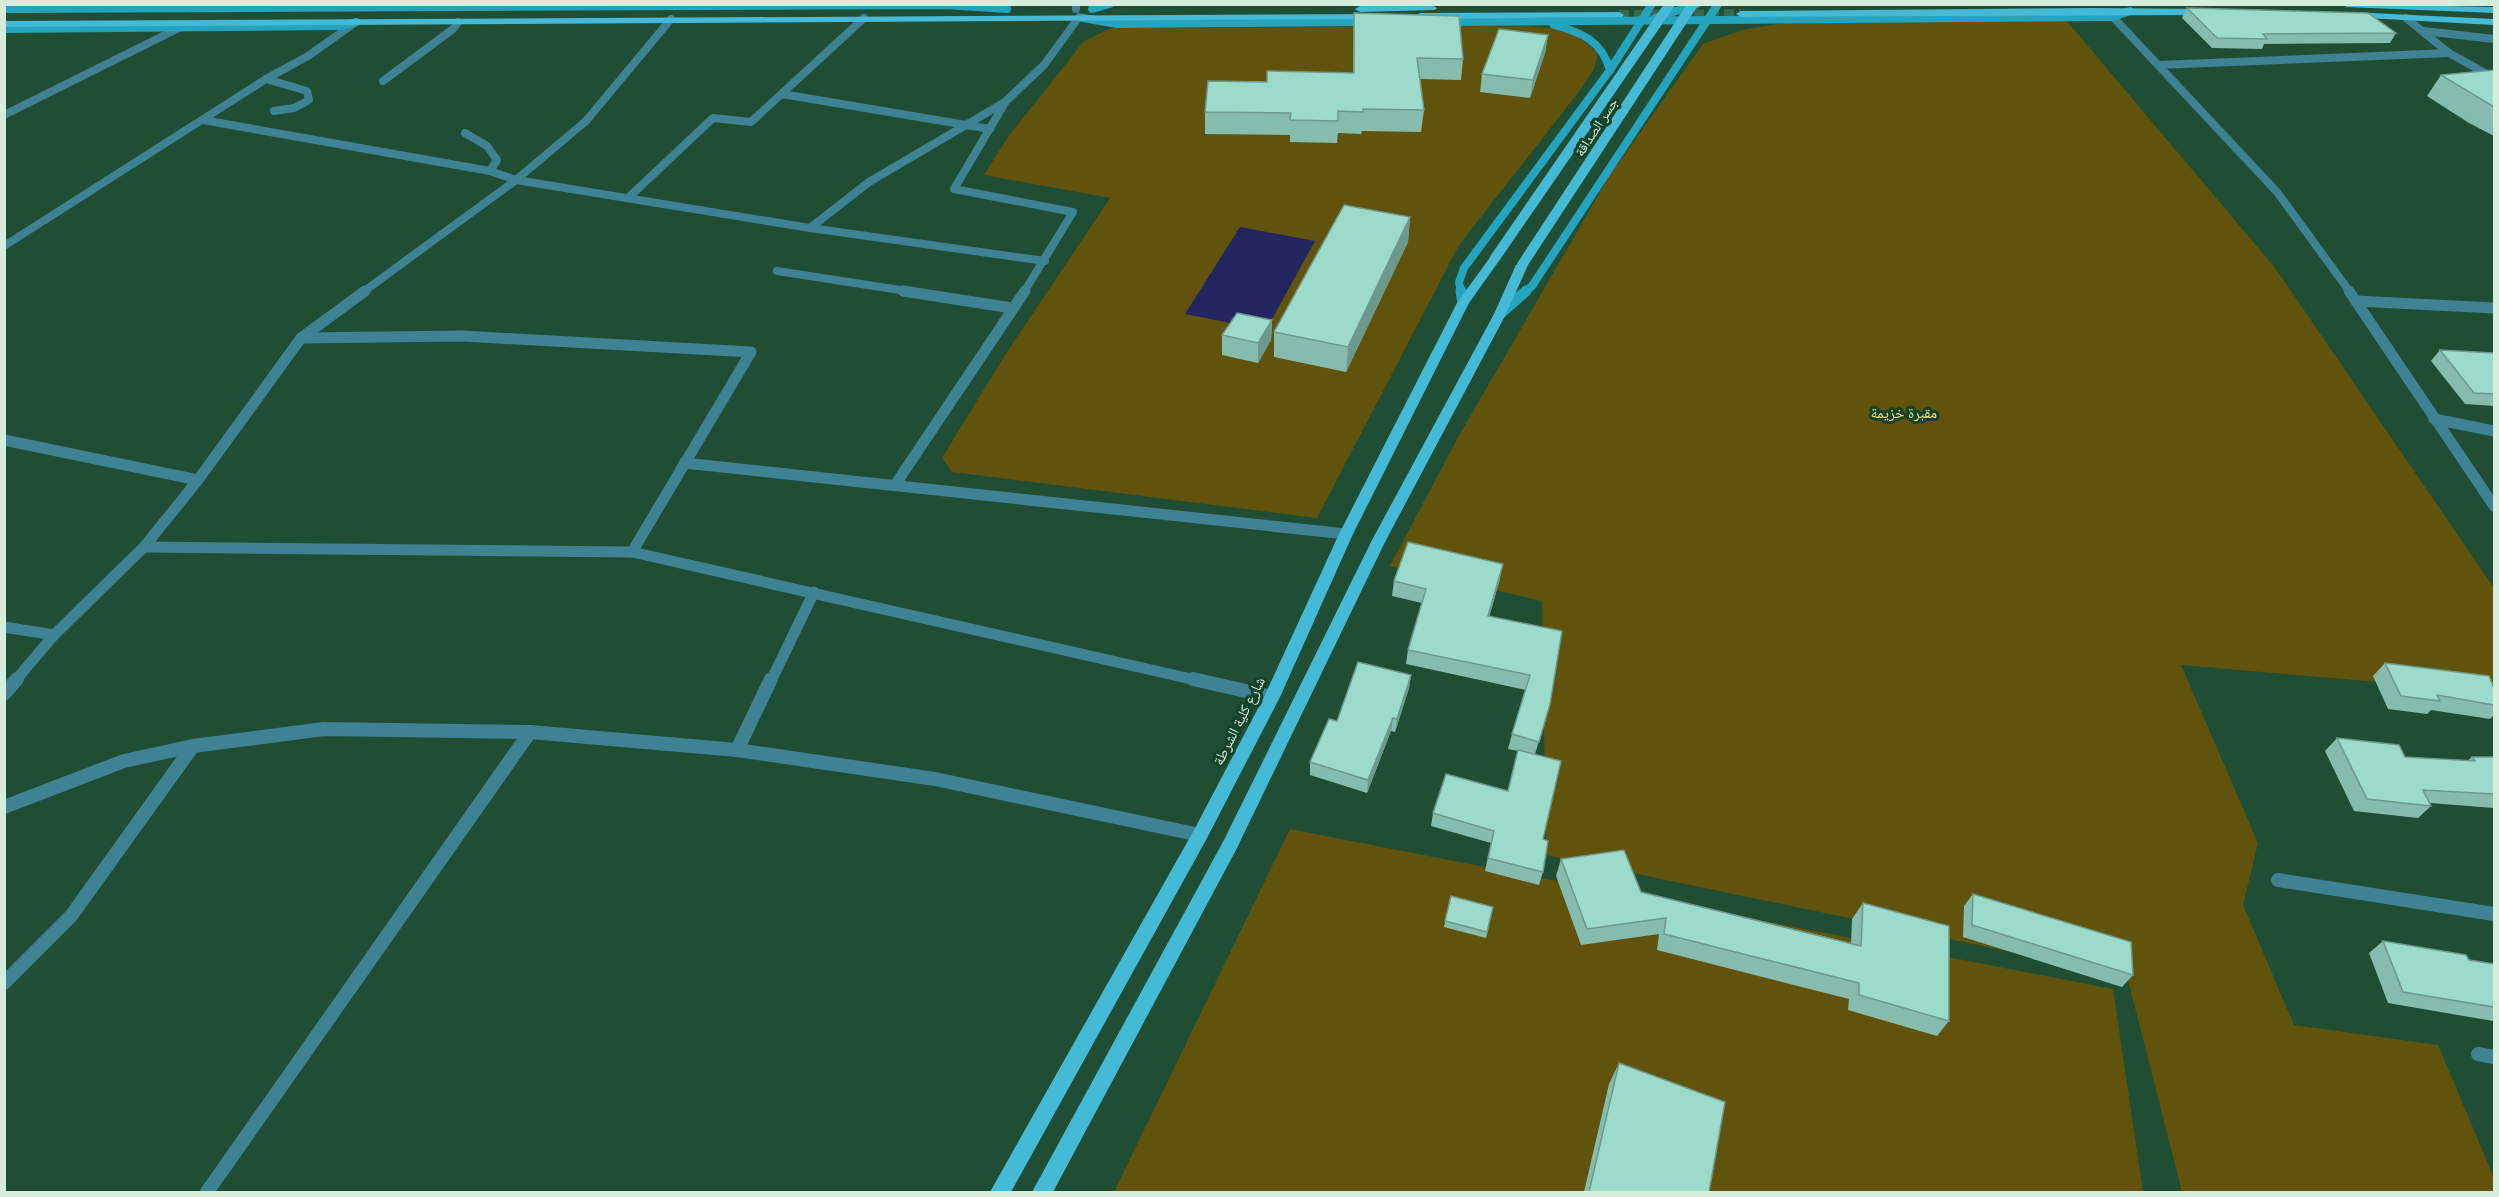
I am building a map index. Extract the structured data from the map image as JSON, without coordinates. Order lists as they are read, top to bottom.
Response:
{
  "streets": {
    "main road": ["جسر الصداقة", "شارع كلية الشرطة"]
  },
  "crossings": [
    ["جسر الصداقة", "شارع كلية الشرطة"]
  ],
  "parks": ["مقبرة خزيمة"]
}
